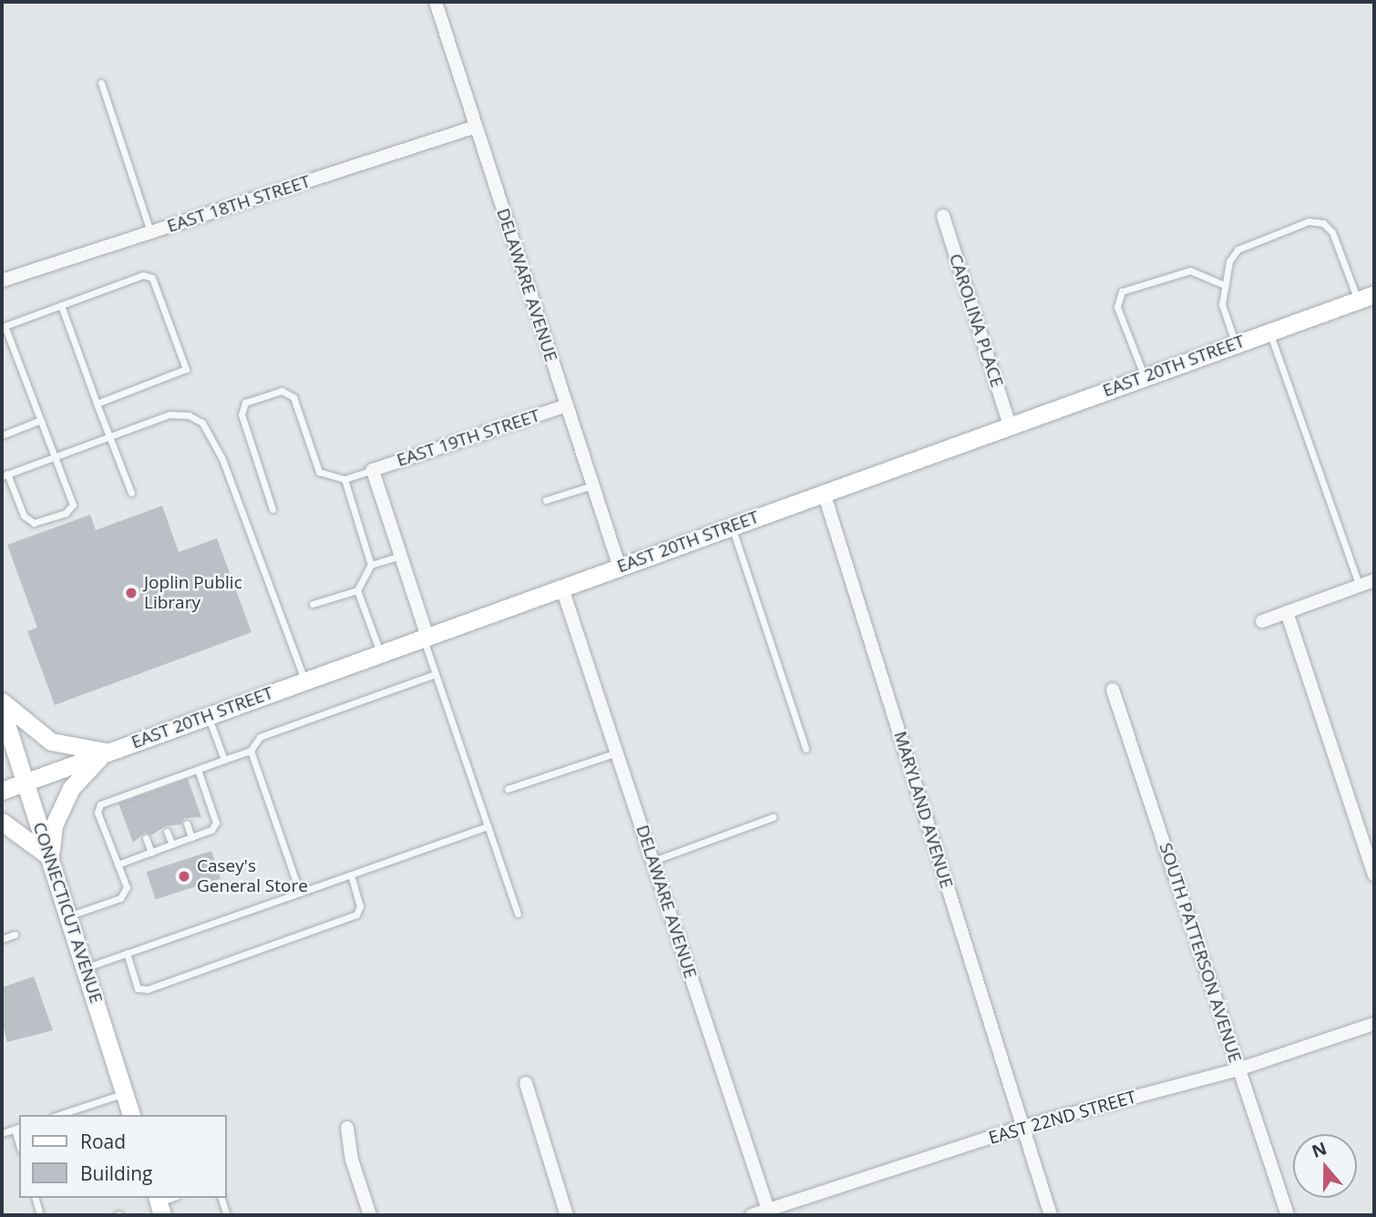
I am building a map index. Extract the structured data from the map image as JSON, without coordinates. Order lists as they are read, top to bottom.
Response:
{
  "streets": {
    "main road": ["EAST 20TH STREET", "CONNECTICUT AVENUE"],
    "street": [
      "EAST 18TH STREET",
      "DELAWARE AVENUE",
      "CAROLINA PLACE",
      "EAST 19TH STREET",
      "MARYLAND AVENUE",
      "SOUTH PATTERSON AVENUE",
      "EAST 22ND STREET"
    ]
  },
  "crossings": [
    ["EAST 18TH STREET", "DELAWARE AVENUE"],
    ["DELAWARE AVENUE", "EAST 20TH STREET"],
    ["DELAWARE AVENUE", "EAST 19TH STREET"],
    ["DELAWARE AVENUE", "EAST 22ND STREET"],
    ["CAROLINA PLACE", "EAST 20TH STREET"],
    ["EAST 20TH STREET", "MARYLAND AVENUE"],
    ["EAST 20TH STREET", "CONNECTICUT AVENUE"],
    ["MARYLAND AVENUE", "EAST 22ND STREET"],
    ["SOUTH PATTERSON AVENUE", "EAST 22ND STREET"]
  ],
  "places": ["Joplin Public Library", "Casey's General Store"],
  "legend": ["Road", "Building"],
  "north": "top"
}
